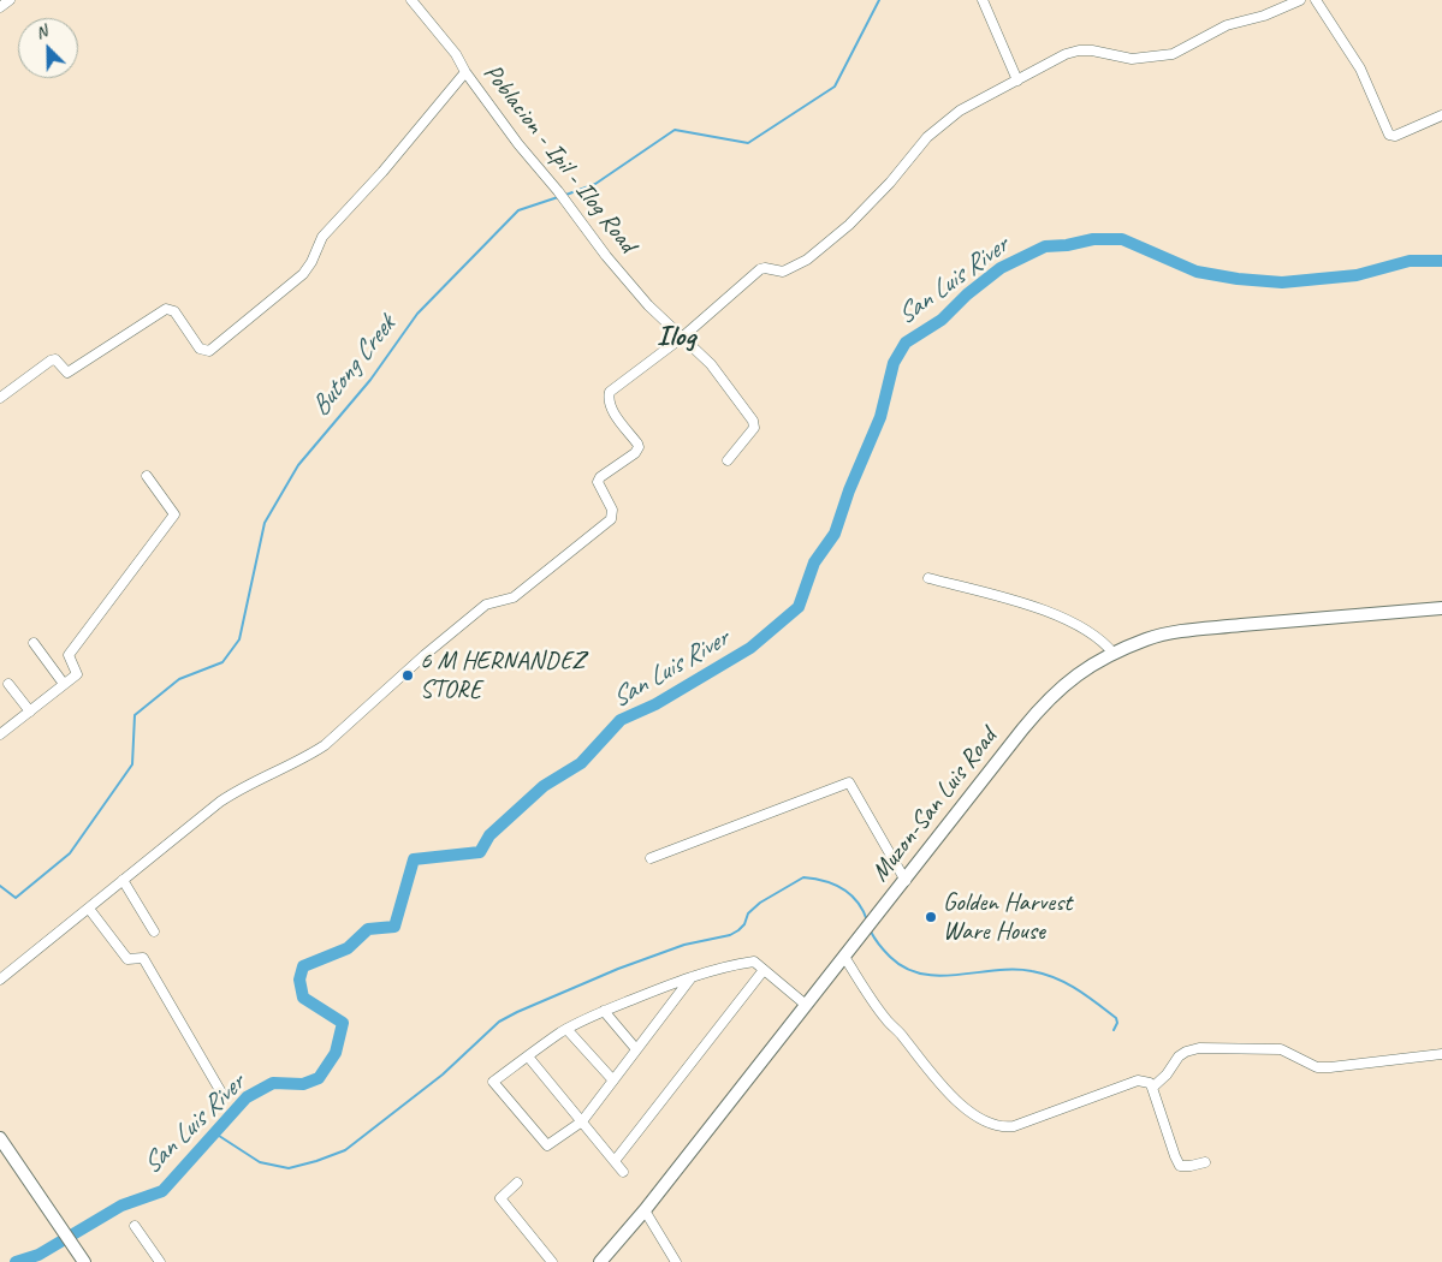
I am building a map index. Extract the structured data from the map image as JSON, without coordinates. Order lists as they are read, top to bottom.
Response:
{
  "streets": {
    "main road": ["Muzon-San Luis Road"],
    "street": ["Poblacion - Ipil - Ilog Road"]
  },
  "districts": ["Ilog"],
  "water": ["San Luis River", "Butong Creek"],
  "places": ["6 M HERNANDEZ STORE", "Golden Harvest Ware House"],
  "north": "top left"
}
